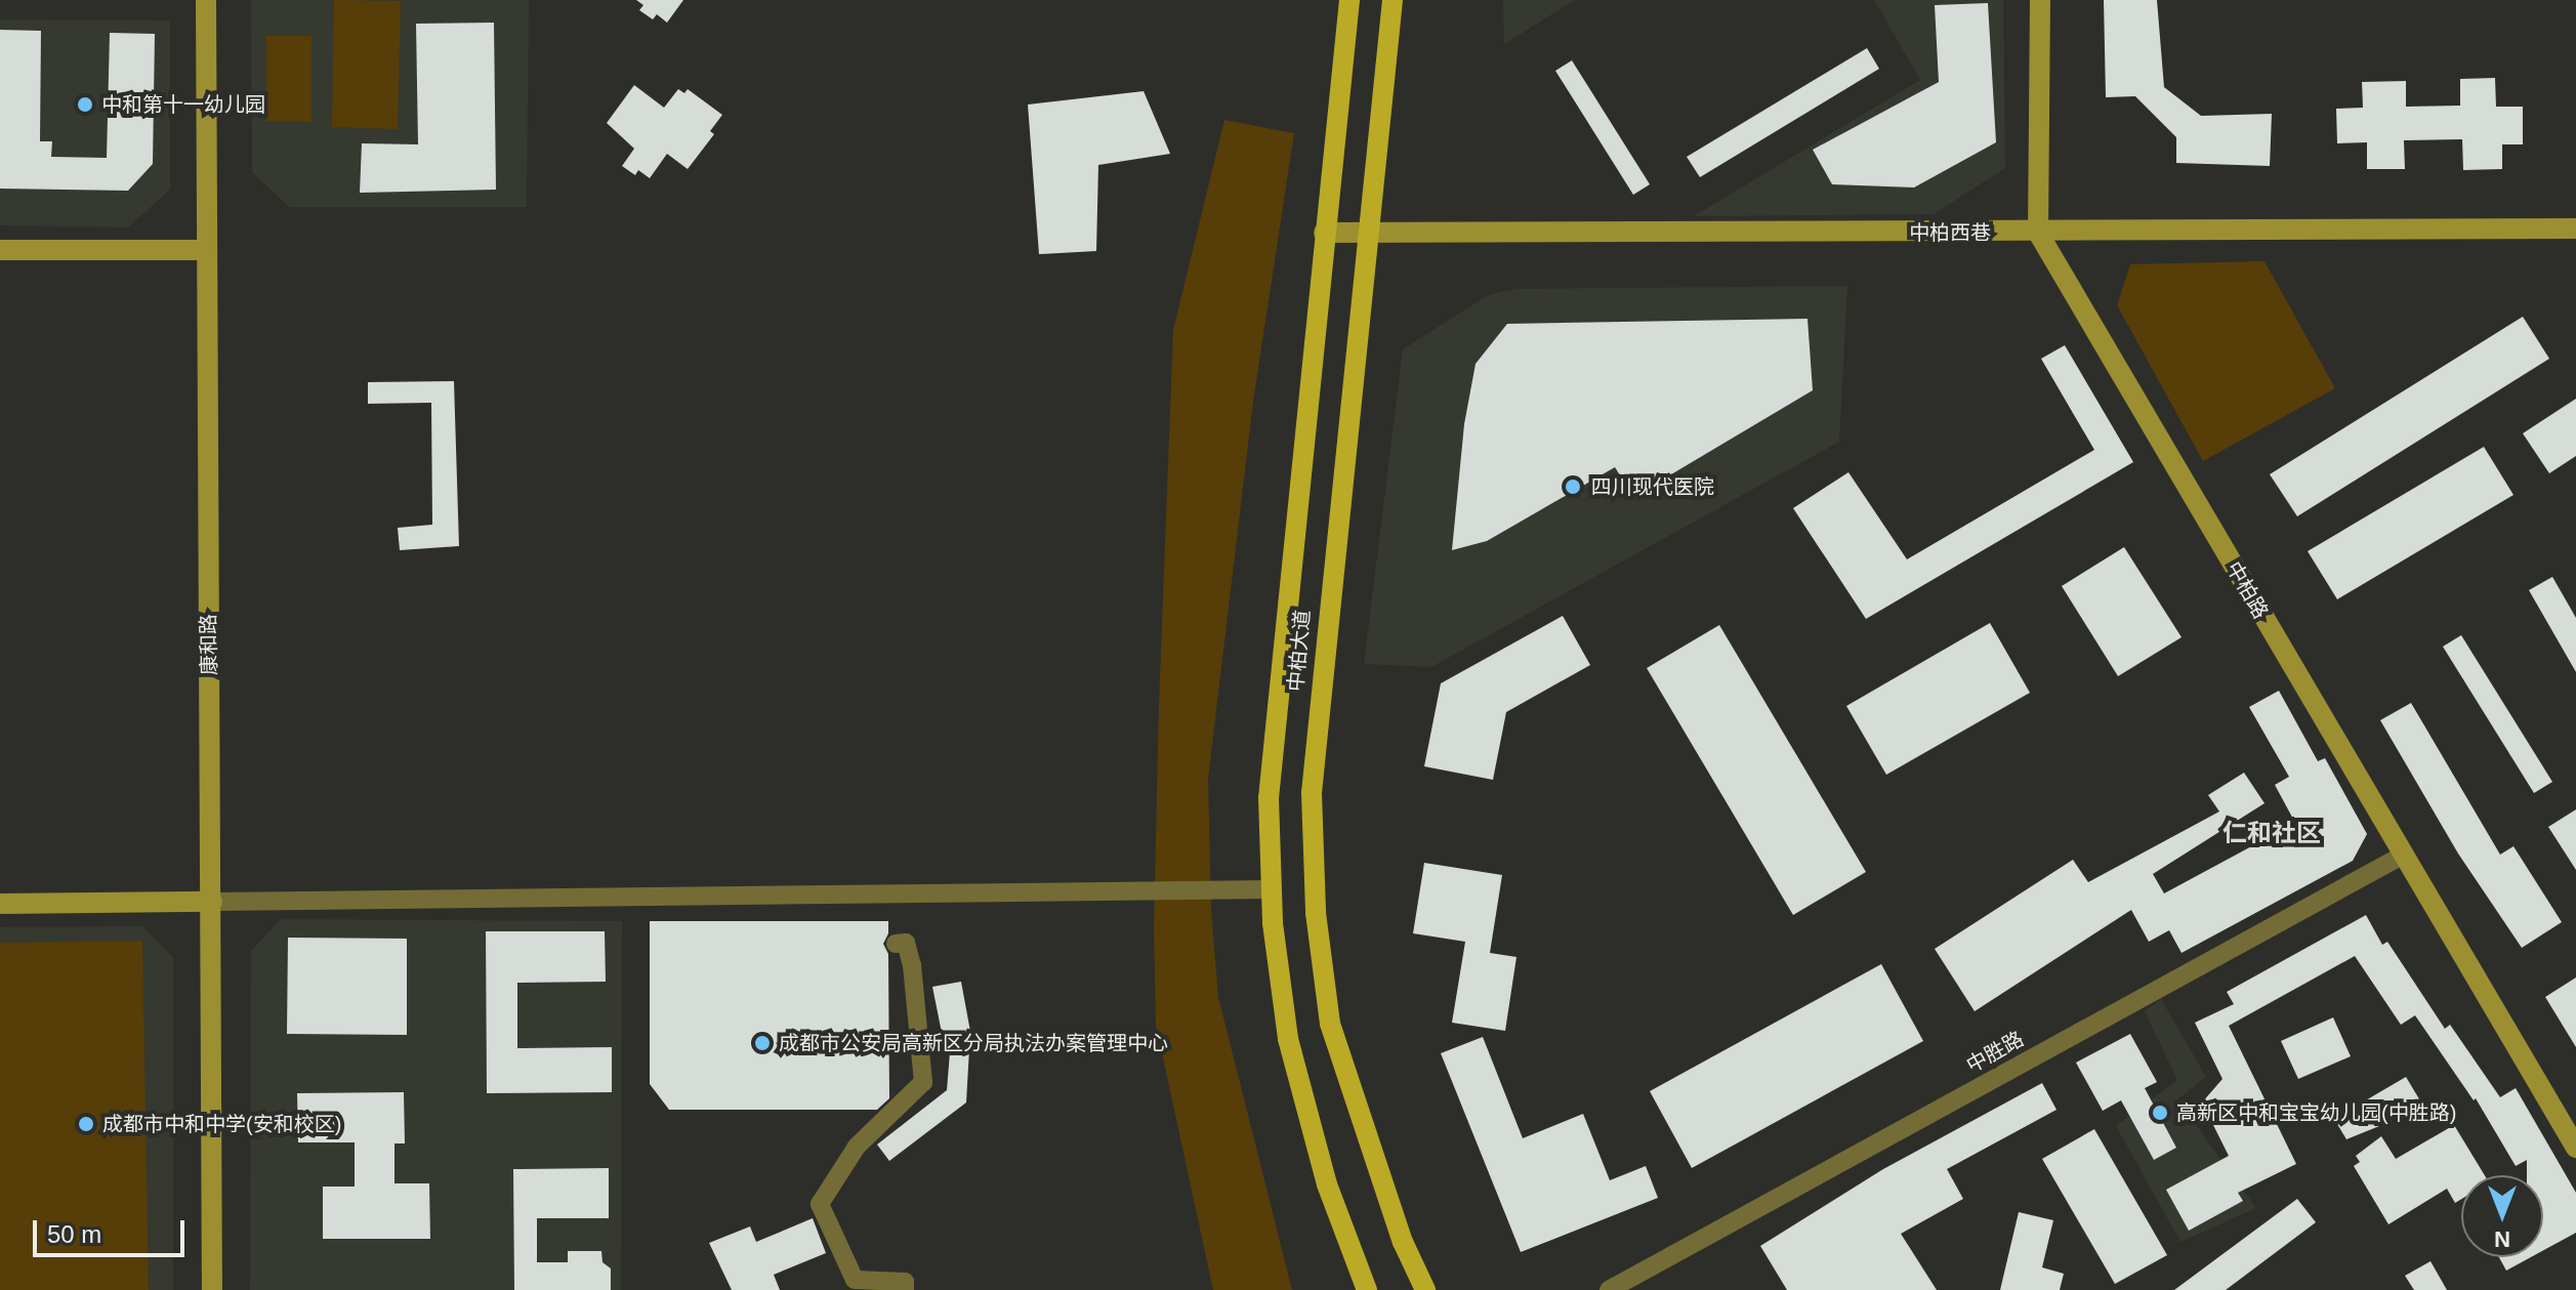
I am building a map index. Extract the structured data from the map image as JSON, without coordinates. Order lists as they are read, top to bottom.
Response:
{
  "streets": {
    "main road": ["中柏大道"],
    "street": [
      "中柏西巷",
      "中柏路",
      "康和路",
      "中胜路"
    ]
  },
  "crossings": [
    ["中柏西巷", "中柏路"],
    ["中柏西巷", "中柏大道"],
    ["中柏路", "中胜路"]
  ],
  "districts": ["仁和社区"],
  "places": [
    "中和第十一幼儿园",
    "四川现代医院",
    "成都市公安局高新区分局执法办案管理中心",
    "高新区中和宝宝幼儿园(中胜路)",
    "成都市中和中学(安和校区)"
  ],
  "scale_bar": "50 m",
  "north": "bottom"
}
